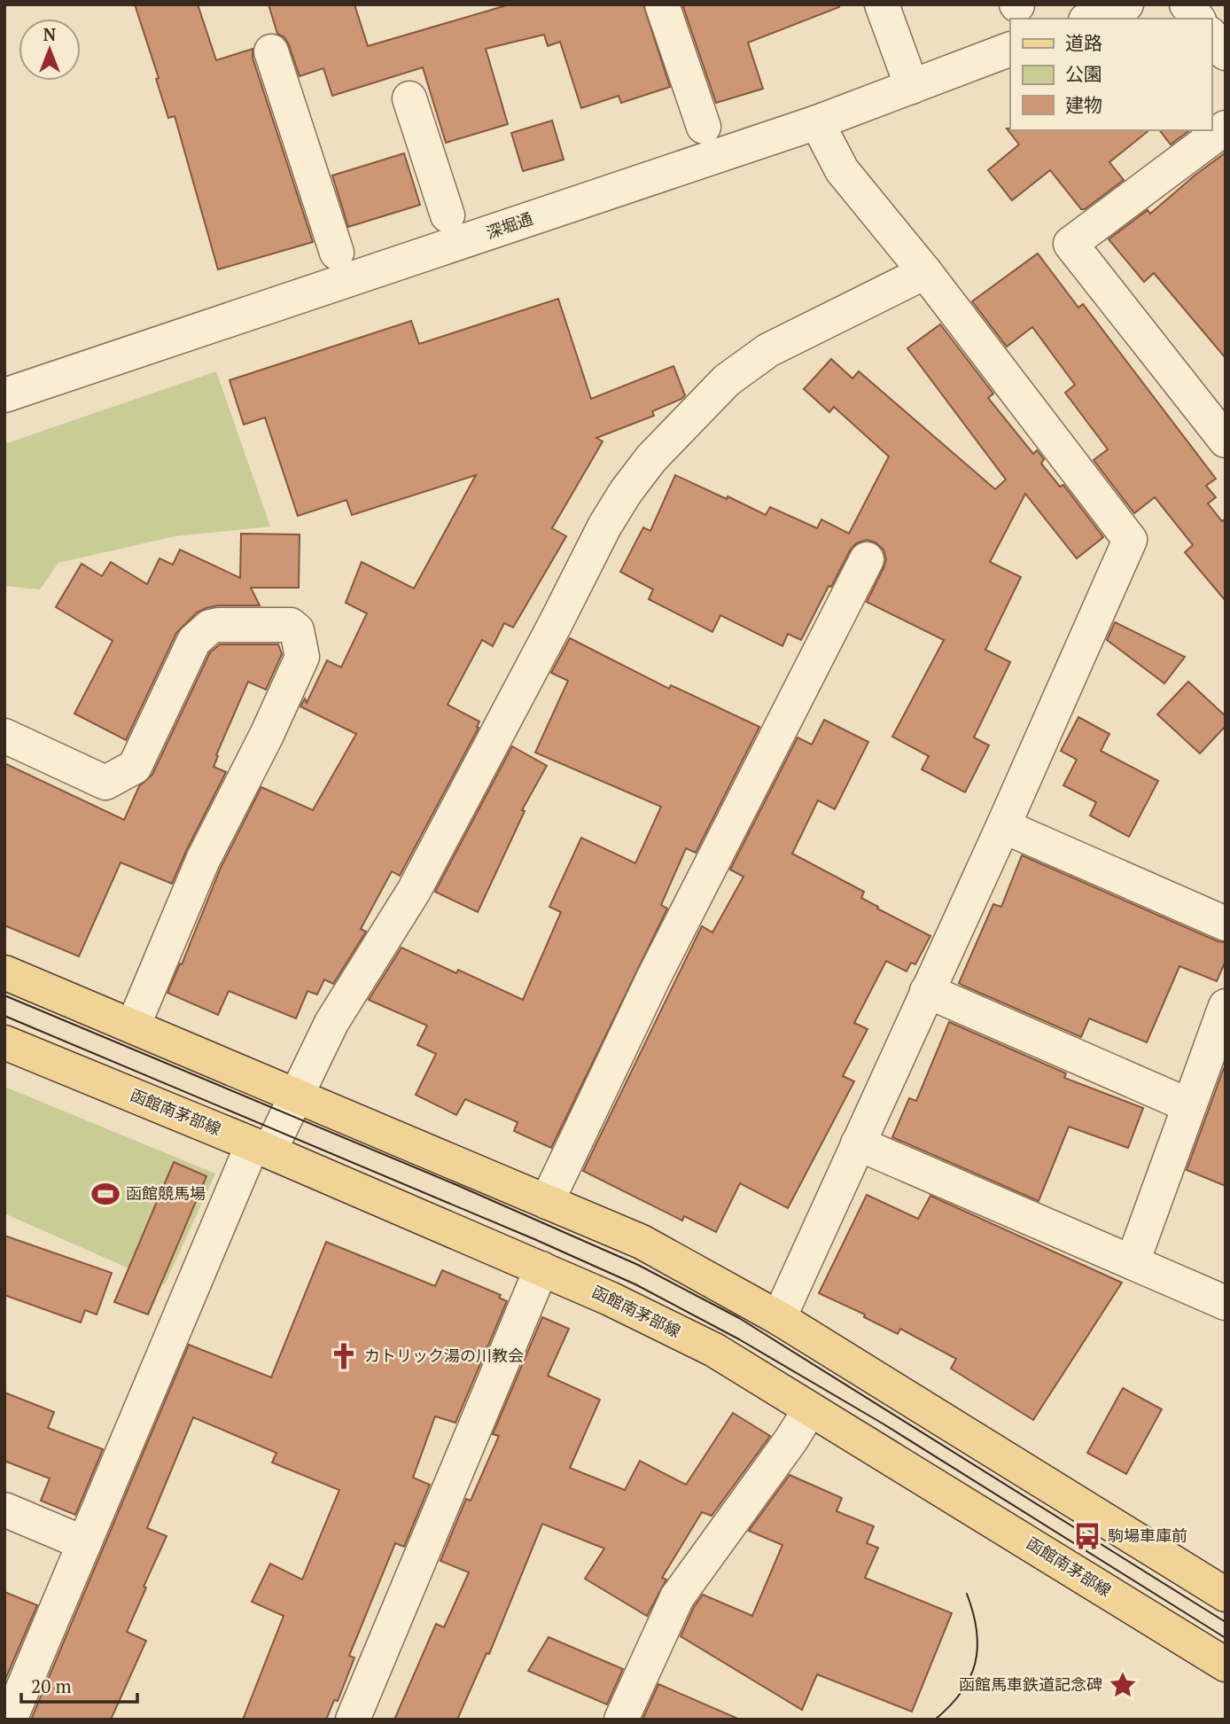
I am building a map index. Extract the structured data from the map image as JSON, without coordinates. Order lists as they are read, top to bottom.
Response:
{
  "streets": {
    "main road": ["函館南茅部線"],
    "street": ["深堀通"]
  },
  "places": {
    "sports": ["函館競馬場"],
    "church": ["カトリック湯の川教会"],
    "bus stop": ["駒場車庫前"],
    "place": ["函館馬車鉄道記念碑"]
  },
  "legend": ["道路", "公園", "建物"],
  "scale_bar": "20 m",
  "north": "top"
}
